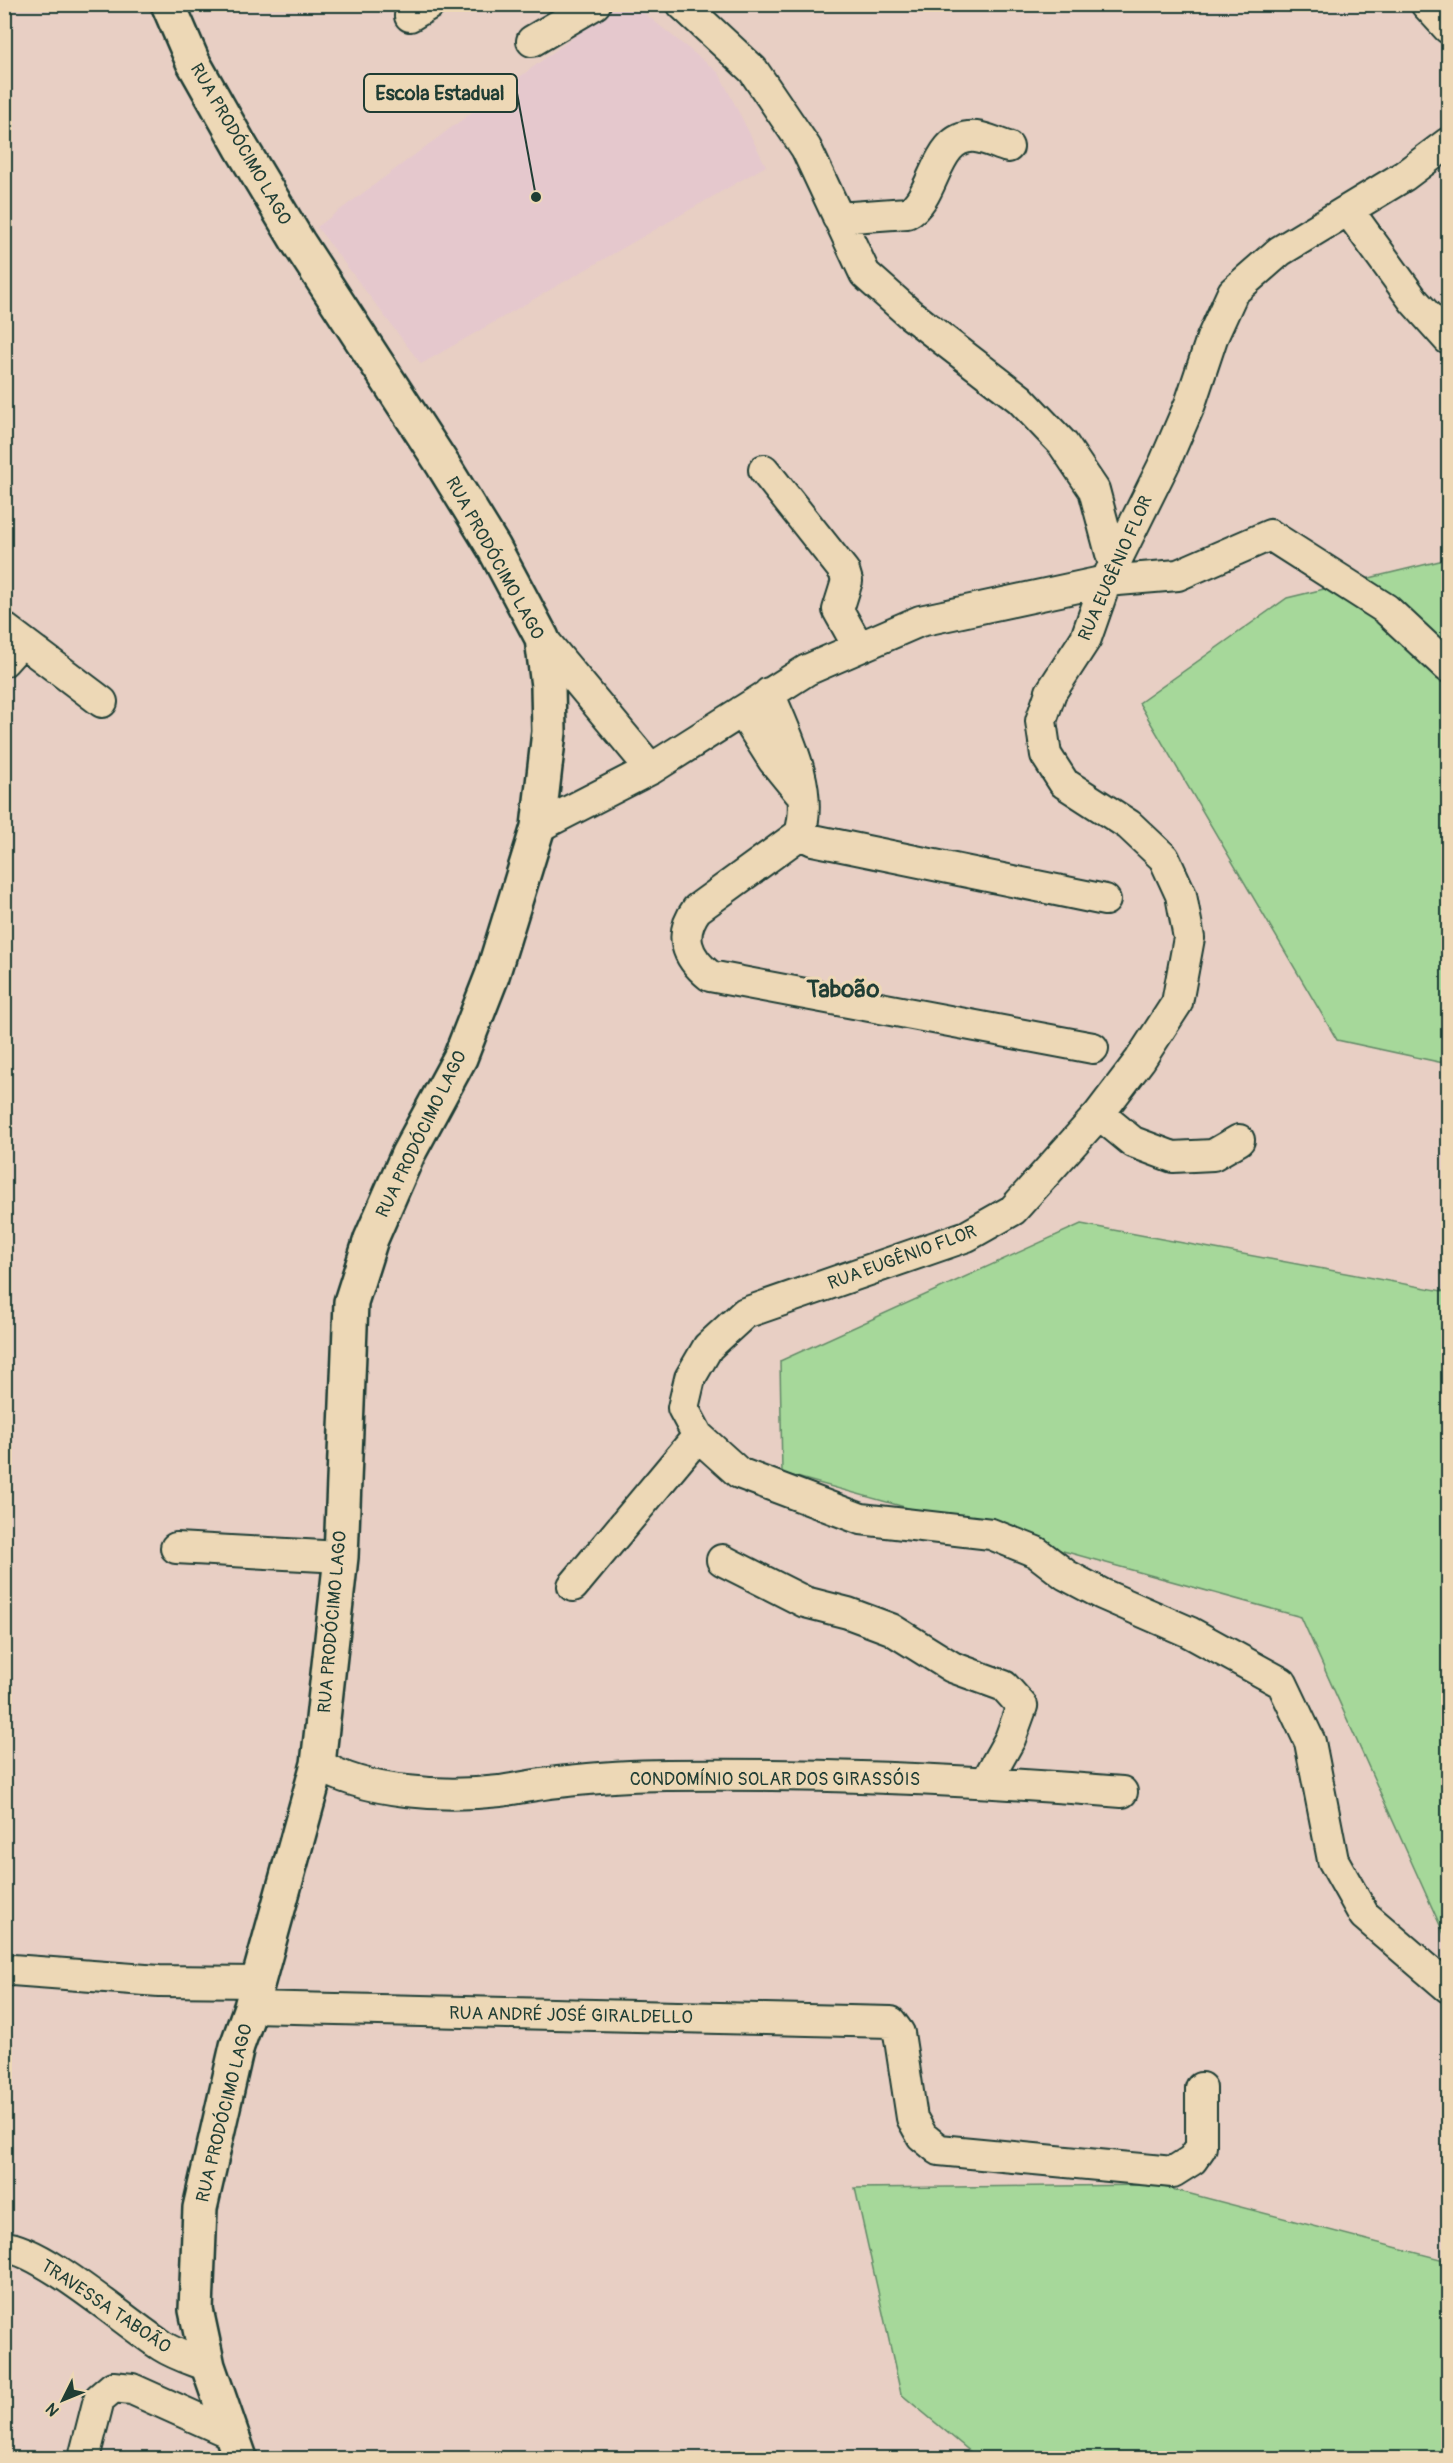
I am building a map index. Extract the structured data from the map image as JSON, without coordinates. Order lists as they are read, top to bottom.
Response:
{
  "streets": {
    "main road": ["RUA PRODÓCIMO LAGO"],
    "street": [
      "RUA EUGÊNIO FLOR",
      "CONDOMÍNIO SOLAR DOS GIRASSÓIS",
      "RUA ANDRÉ JOSÉ GIRALDELLO",
      "TRAVESSA TABOÃO"
    ]
  },
  "crossings": [
    ["RUA PRODÓCIMO LAGO", "CONDOMÍNIO SOLAR DOS GIRASSÓIS"],
    ["RUA PRODÓCIMO LAGO", "RUA ANDRÉ JOSÉ GIRALDELLO"],
    ["RUA PRODÓCIMO LAGO", "TRAVESSA TABOÃO"]
  ],
  "districts": ["Taboão"],
  "places": ["Escola Estadual"],
  "north": "bottom left"
}
